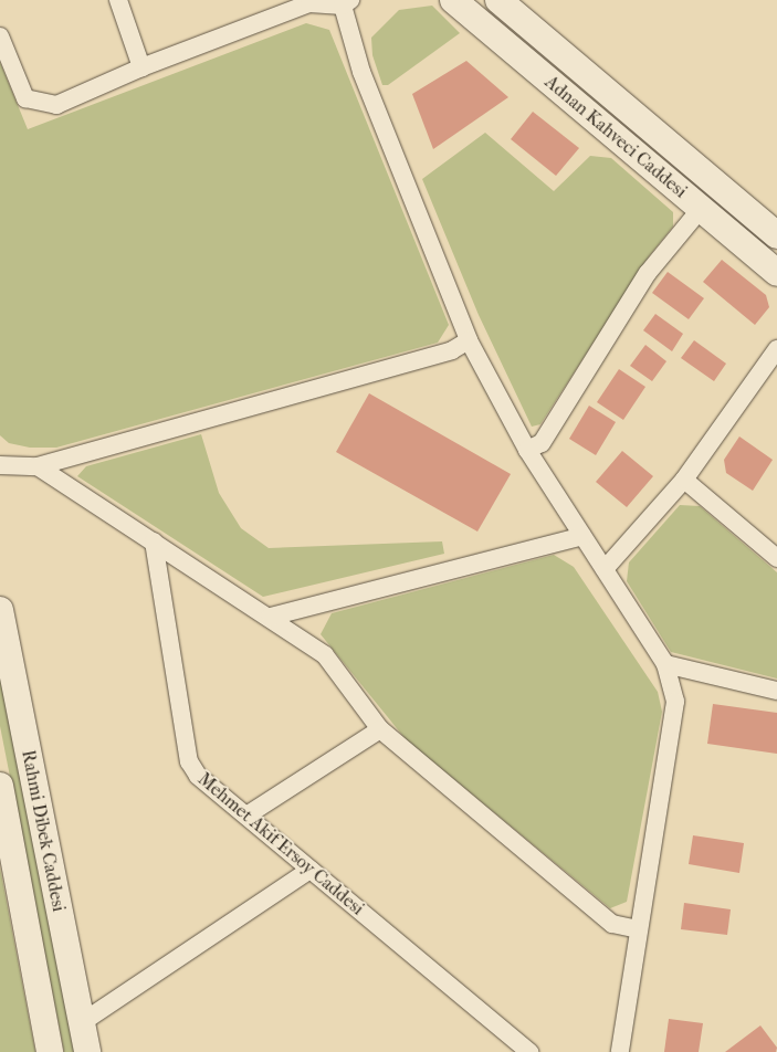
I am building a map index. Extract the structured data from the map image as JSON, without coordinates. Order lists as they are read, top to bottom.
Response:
{
  "streets": {
    "main road": ["Adnan Kahveci Caddesi", "Rahmi Dibek Caddesi"],
    "street": ["Mehmet Akif Ersoy Caddesi"]
  }
}
